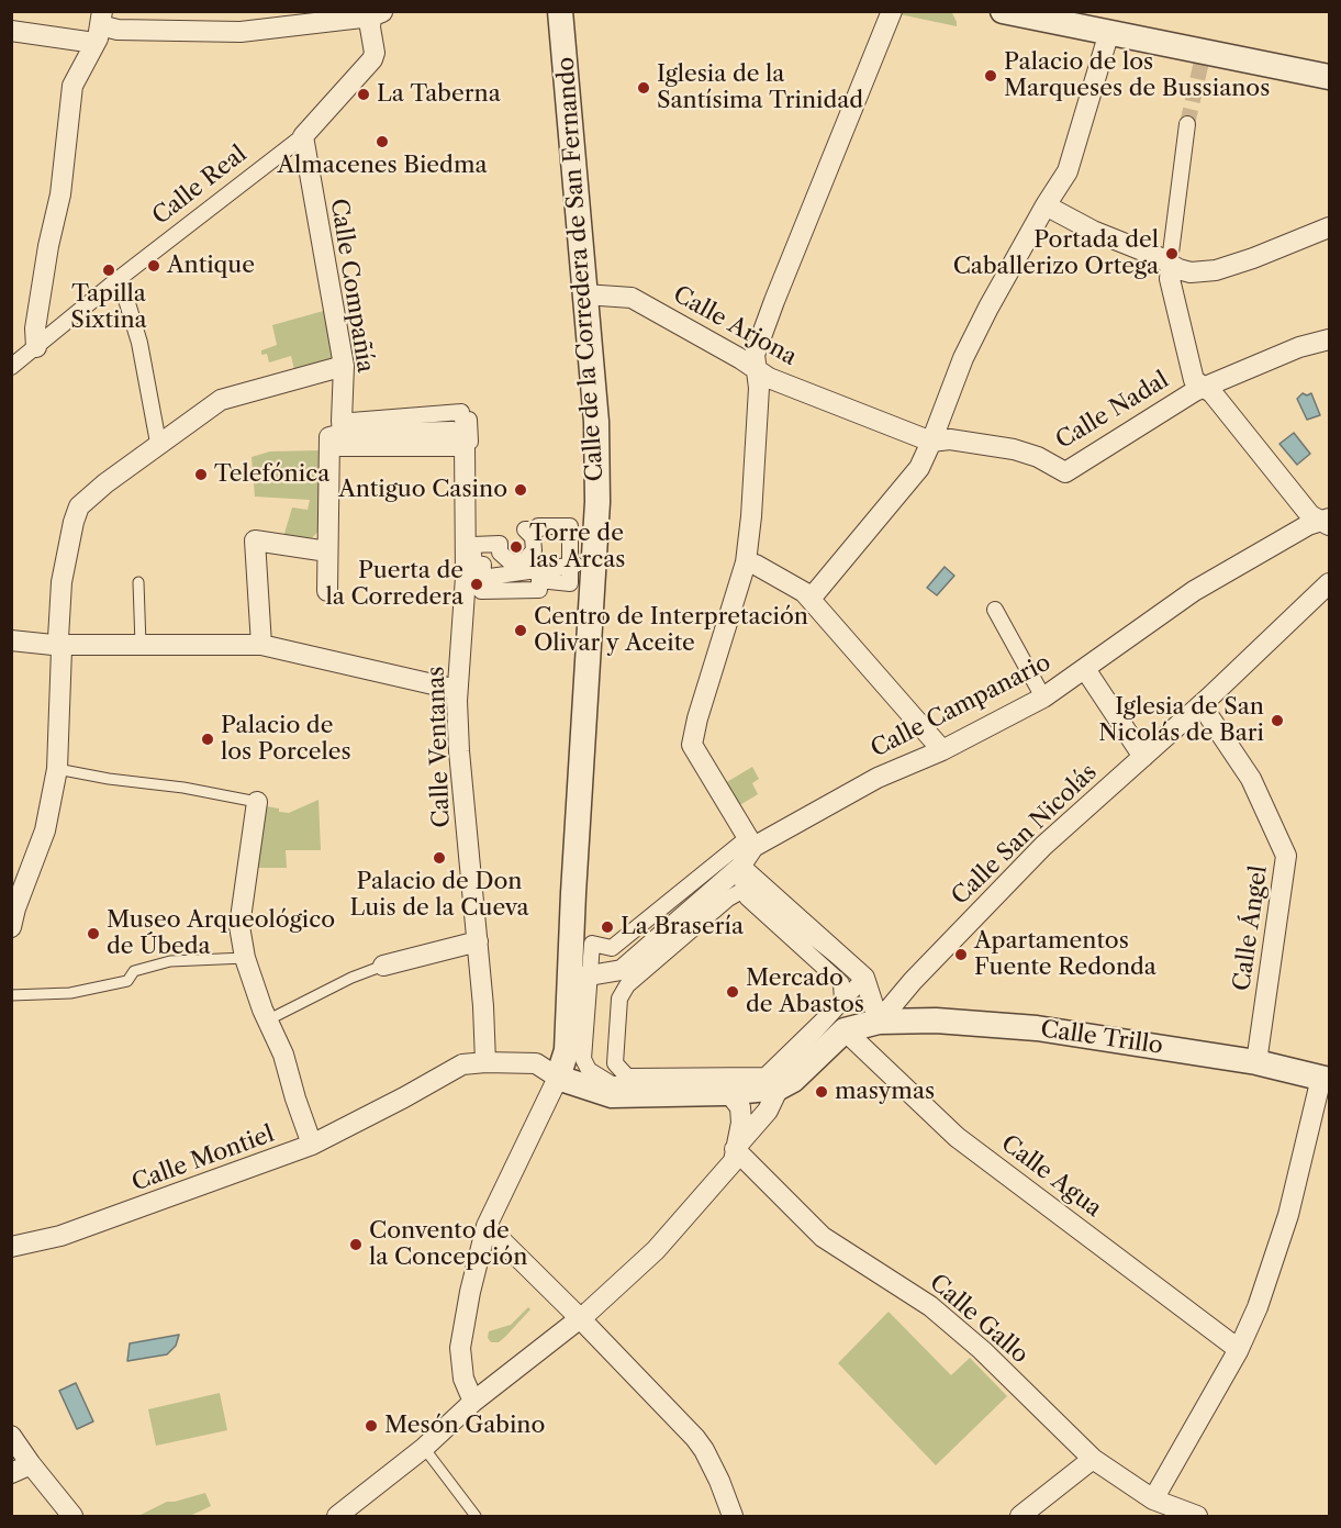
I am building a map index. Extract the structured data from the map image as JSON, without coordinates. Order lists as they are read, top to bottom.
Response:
{
  "streets": {
    "street": [
      "Calle Real",
      "Calle de la Corredera de San Fernando",
      "Calle Compañía",
      "Calle Arjona",
      "Calle Nadal",
      "Calle Campanario",
      "Calle Ventanas",
      "Calle San Nicolás",
      "Calle Ángel",
      "Calle Trillo",
      "Calle Montiel",
      "Calle Agua",
      "Calle Gallo"
    ]
  },
  "crossings": [
    ["Calle Real", "Calle Compañía"],
    ["Calle de la Corredera de San Fernando", "Calle Arjona"],
    ["Calle de la Corredera de San Fernando", "Calle Montiel"],
    ["Calle Compañía", "Calle Ventanas"],
    ["Calle Arjona", "Calle Nadal"],
    ["Calle Ventanas", "Calle Montiel"],
    ["Calle San Nicolás", "Calle Ángel"],
    ["Calle San Nicolás", "Calle Trillo"],
    ["Calle Ángel", "Calle Trillo"],
    ["Calle Trillo", "Calle Agua"]
  ],
  "places": [
    "Palacio de los Marqueses de Bussianos",
    "Iglesia de la Santísima Trinidad",
    "La Taberna",
    "Almacenes Biedma",
    "Portada del Caballerizo Ortega",
    "Antique",
    "Tapilla Sixtina",
    "Telefónica",
    "Antiguo Casino",
    "Torre de las Arcas",
    "Puerta de la Corredera",
    "Centro de Interpretación Olivar y Aceite",
    "Iglesia de San Nicolás de Bari",
    "Palacio de los Porceles",
    "Palacio de Don Luis de la Cueva",
    "La Brasería",
    "Museo Arqueológico de Úbeda",
    "Apartamentos Fuente Redonda",
    "Mercado de Abastos",
    "masymas",
    "Convento de la Concepción",
    "Mesón Gabino"
  ]
}
